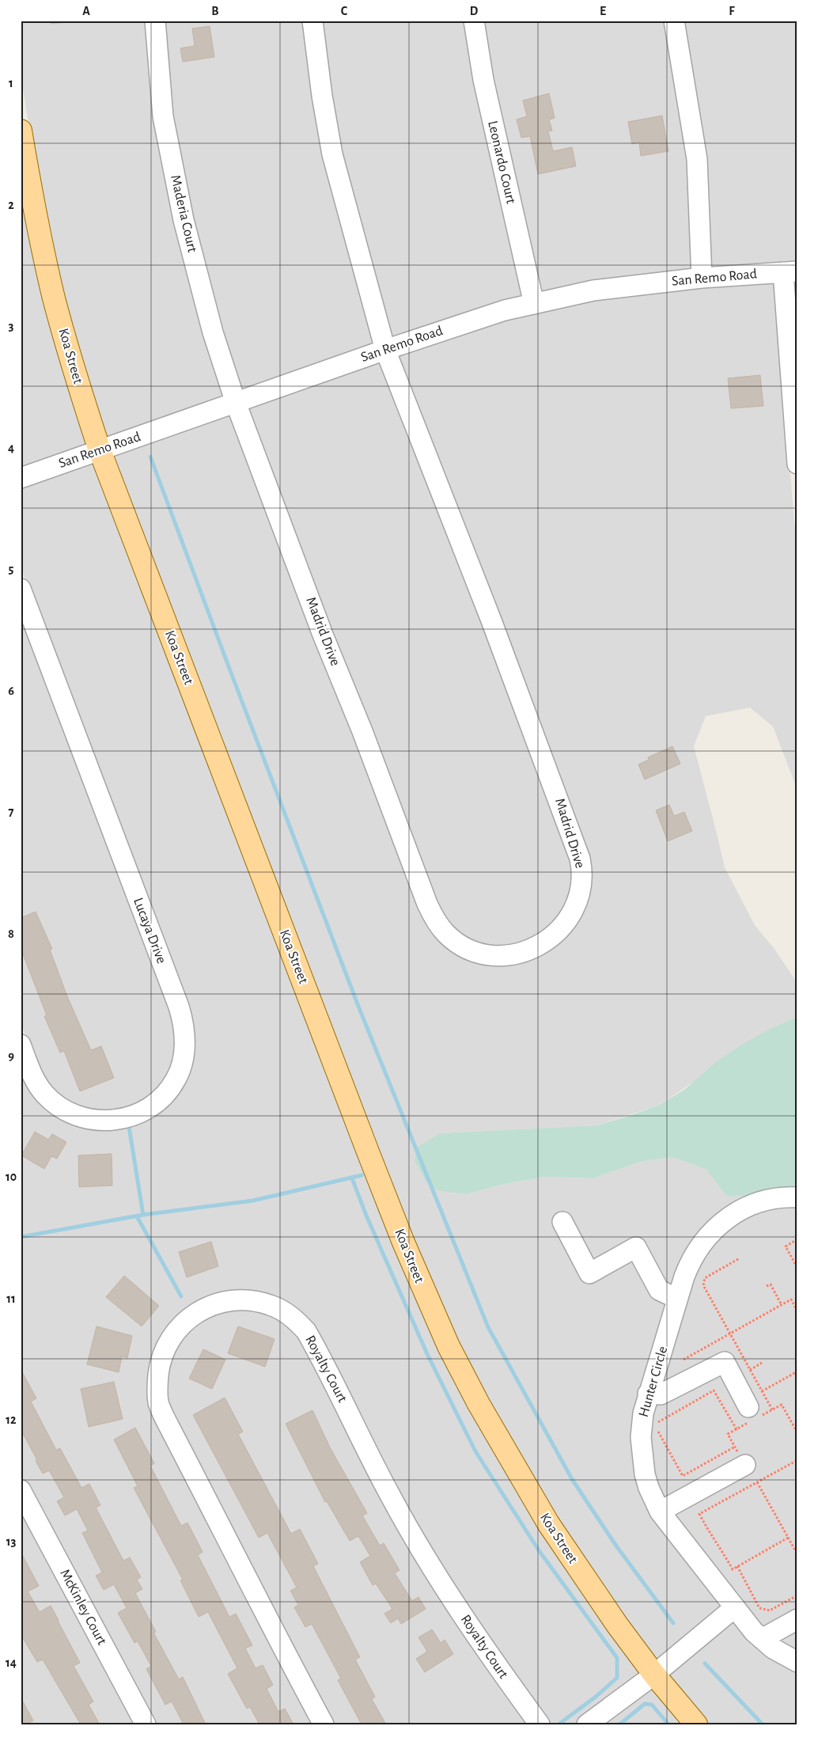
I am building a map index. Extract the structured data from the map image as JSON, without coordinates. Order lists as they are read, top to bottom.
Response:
{
  "streets": {
    "main road": ["Koa Street"],
    "street": [
      "Leonardo Court",
      "Maderia Court",
      "San Remo Road",
      "Madrid Drive",
      "Lucaya Drive",
      "Royalty Court",
      "Hunter Circle",
      "McKinley Court"
    ]
  },
  "crossings": [
    ["Leonardo Court", "San Remo Road"],
    ["Maderia Court", "San Remo Road"],
    ["Maderia Court", "Madrid Drive"],
    ["San Remo Road", "Koa Street"],
    ["San Remo Road", "Madrid Drive"]
  ],
  "grid": {
    "columns": [
      "A",
      "B",
      "C",
      "D",
      "E",
      "F"
    ],
    "rows": [
      "1",
      "2",
      "3",
      "4",
      "5",
      "6",
      "7",
      "8",
      "9",
      "10",
      "11",
      "12",
      "13",
      "14"
    ]
  }
}
